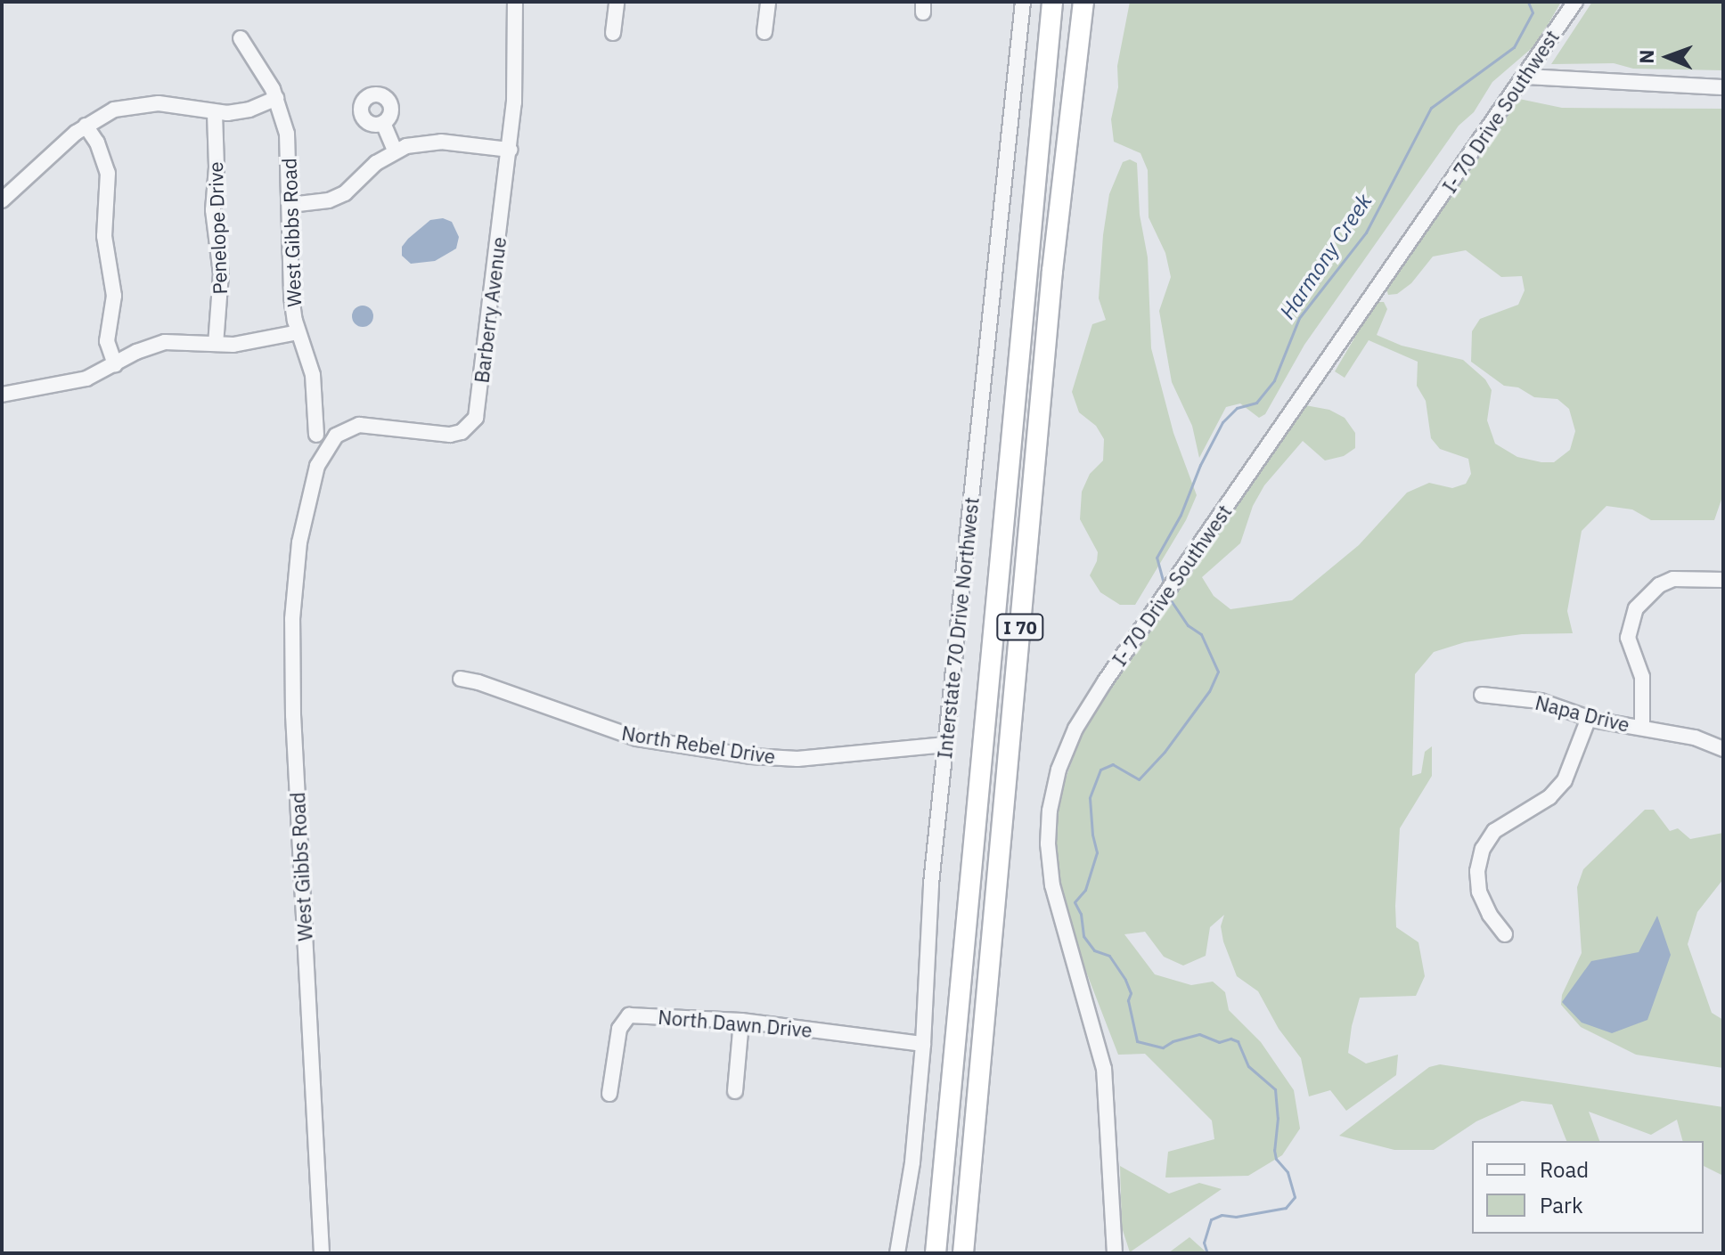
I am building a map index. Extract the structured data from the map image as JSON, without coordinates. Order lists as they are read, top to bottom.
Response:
{
  "streets": {
    "highway": ["I 70"],
    "street": [
      "I- 70 Drive Southwest",
      "Penelope Drive",
      "West Gibbs Road",
      "Barberry Avenue",
      "Interstate 70 Drive Northwest",
      "Napa Drive",
      "North Rebel Drive",
      "North Dawn Drive"
    ]
  },
  "crossings": [
    ["West Gibbs Road", "Barberry Avenue"],
    ["Interstate 70 Drive Northwest", "North Rebel Drive"],
    ["Interstate 70 Drive Northwest", "North Dawn Drive"]
  ],
  "water": ["Harmony Creek"],
  "legend": ["Road", "Park"],
  "north": "left"
}
